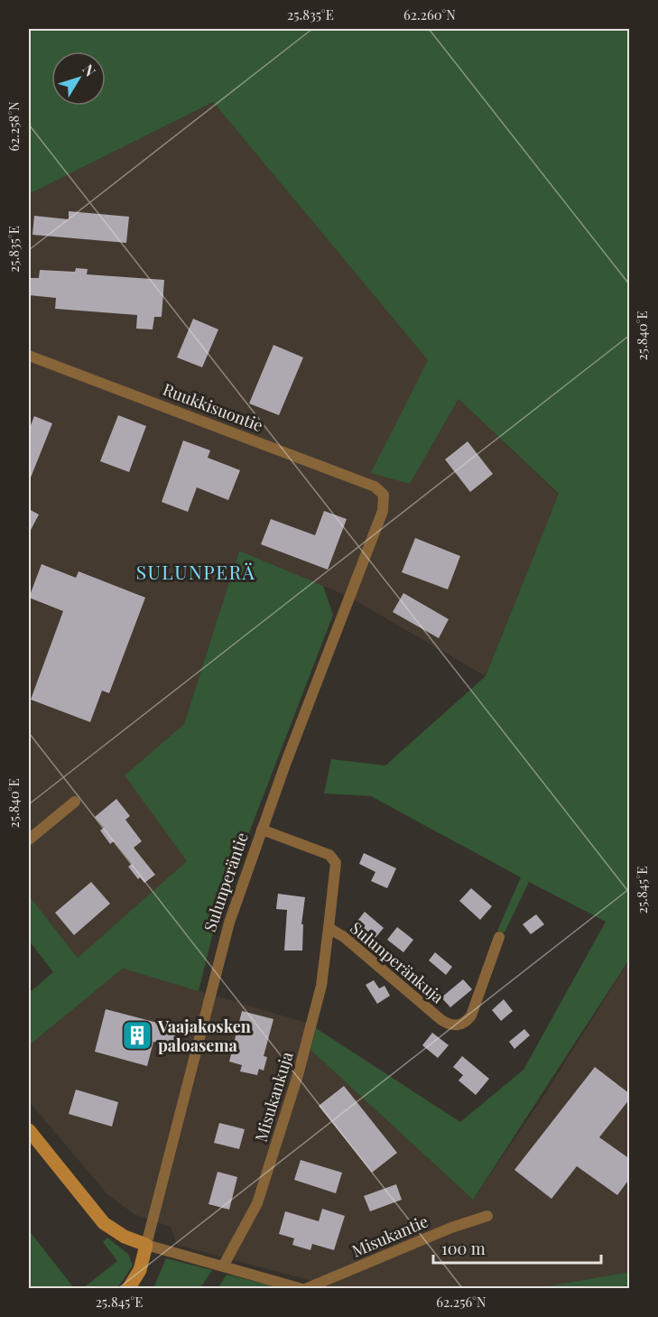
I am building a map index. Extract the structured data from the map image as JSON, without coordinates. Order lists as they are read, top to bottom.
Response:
{
  "streets": {
    "street": [
      "Ruukkisuontie",
      "Sulunperäntie",
      "Sulunperänkuja",
      "Misukankuja",
      "Misukantie"
    ]
  },
  "crossings": [
    ["Ruukkisuontie", "Sulunperäntie"],
    ["Sulunperäntie", "Sulunperänkuja"],
    ["Sulunperäntie", "Misukantie"],
    ["Sulunperänkuja", "Misukankuja"],
    ["Misukankuja", "Misukantie"]
  ],
  "districts": ["SULUNPERÄ"],
  "places": {
    "building": ["Vaajakosken paloasema"]
  },
  "scale_bar": "100 m",
  "north": "top right",
  "coordinates": [
    "25.835°E",
    "62.260°N",
    "62.258°N",
    "25.840°E",
    "25.845°E",
    "62.256°N"
  ]
}
